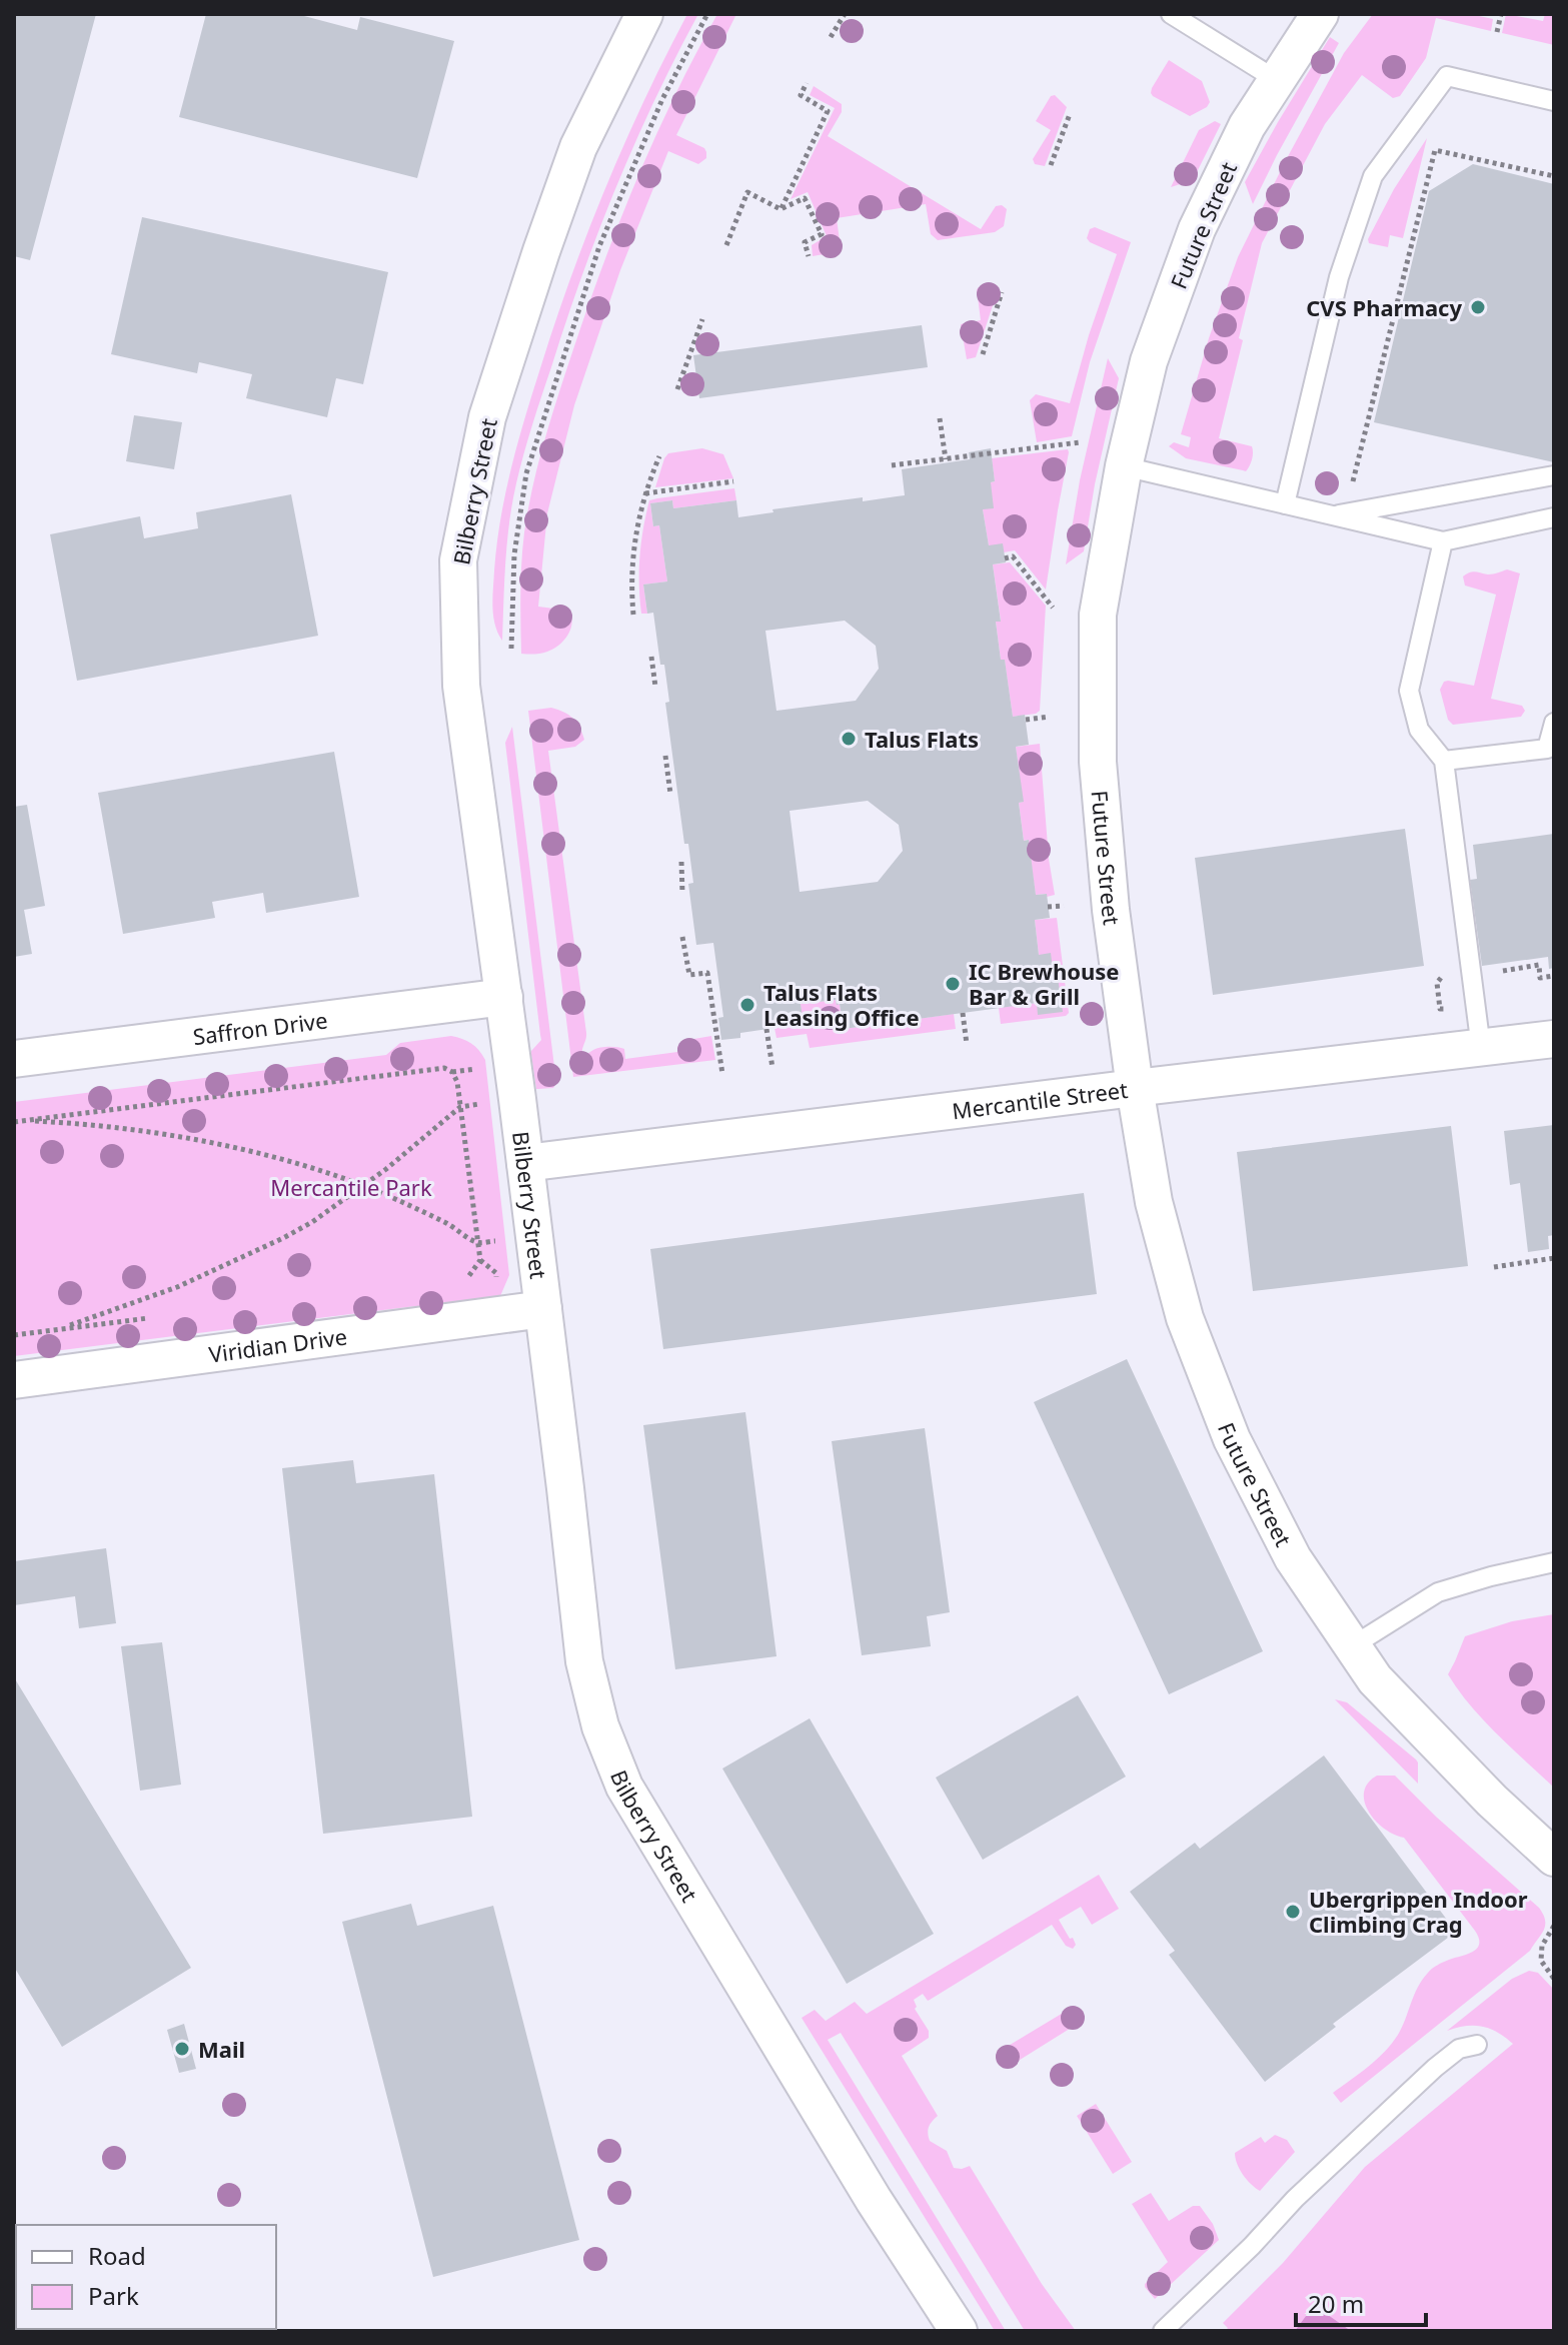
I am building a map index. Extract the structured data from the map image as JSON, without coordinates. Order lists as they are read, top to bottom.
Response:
{
  "streets": {
    "street": [
      "Future Street",
      "Bilberry Street",
      "Saffron Drive",
      "Mercantile Street",
      "Viridian Drive"
    ]
  },
  "crossings": [
    ["Future Street", "Mercantile Street"],
    ["Bilberry Street", "Saffron Drive"],
    ["Bilberry Street", "Mercantile Street"],
    ["Bilberry Street", "Viridian Drive"]
  ],
  "parks": ["Mercantile Park"],
  "places": [
    "CVS Pharmacy",
    "Talus Flats",
    "IC Brewhouse Bar & Grill",
    "Talus Flats Leasing Office",
    "Ubergrippen Indoor Climbing Crag",
    "Mail"
  ],
  "legend": ["Road", "Park"],
  "scale_bar": "20 m"
}
